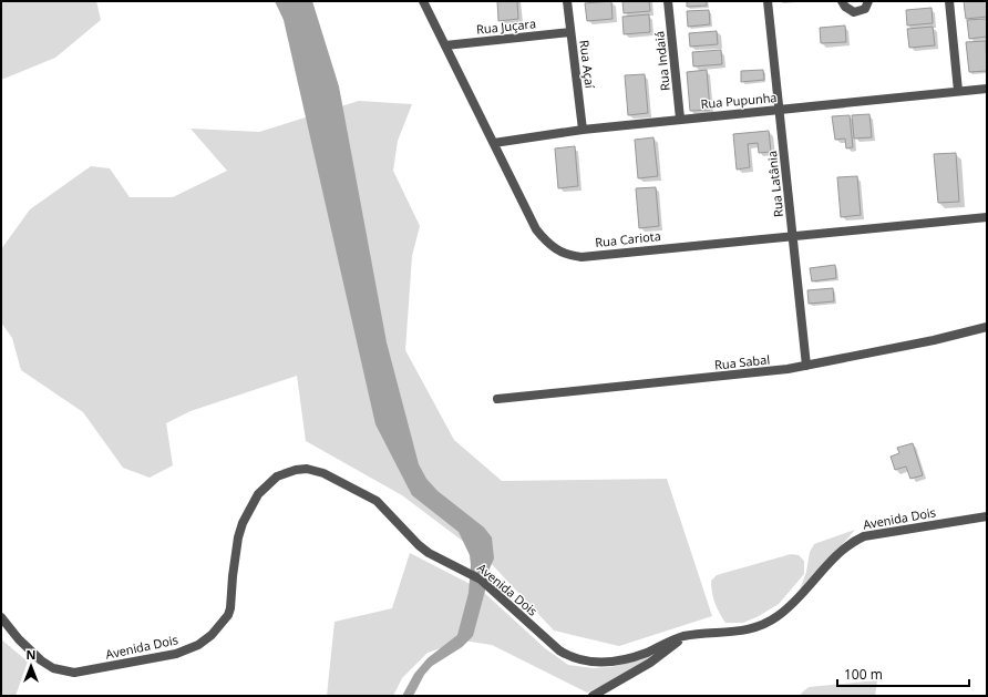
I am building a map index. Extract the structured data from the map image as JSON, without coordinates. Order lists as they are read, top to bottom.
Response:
{
  "streets": {
    "street": [
      "Rua Juçara",
      "Rua Indaiá",
      "Rua Açaí",
      "Rua Pupunha",
      "Rua Latânia",
      "Rua Cariota",
      "Rua Sabal",
      "Avenida Dois"
    ]
  },
  "crossings": [
    ["Rua Juçara", "Rua Açaí"],
    ["Rua Juçara", "Rua Cariota"],
    ["Rua Indaiá", "Rua Pupunha"],
    ["Rua Açaí", "Rua Pupunha"],
    ["Rua Pupunha", "Rua Latânia"],
    ["Rua Pupunha", "Rua Cariota"],
    ["Rua Latânia", "Rua Cariota"],
    ["Rua Latânia", "Rua Sabal"]
  ],
  "scale_bar": "100 m",
  "north": "top"
}
